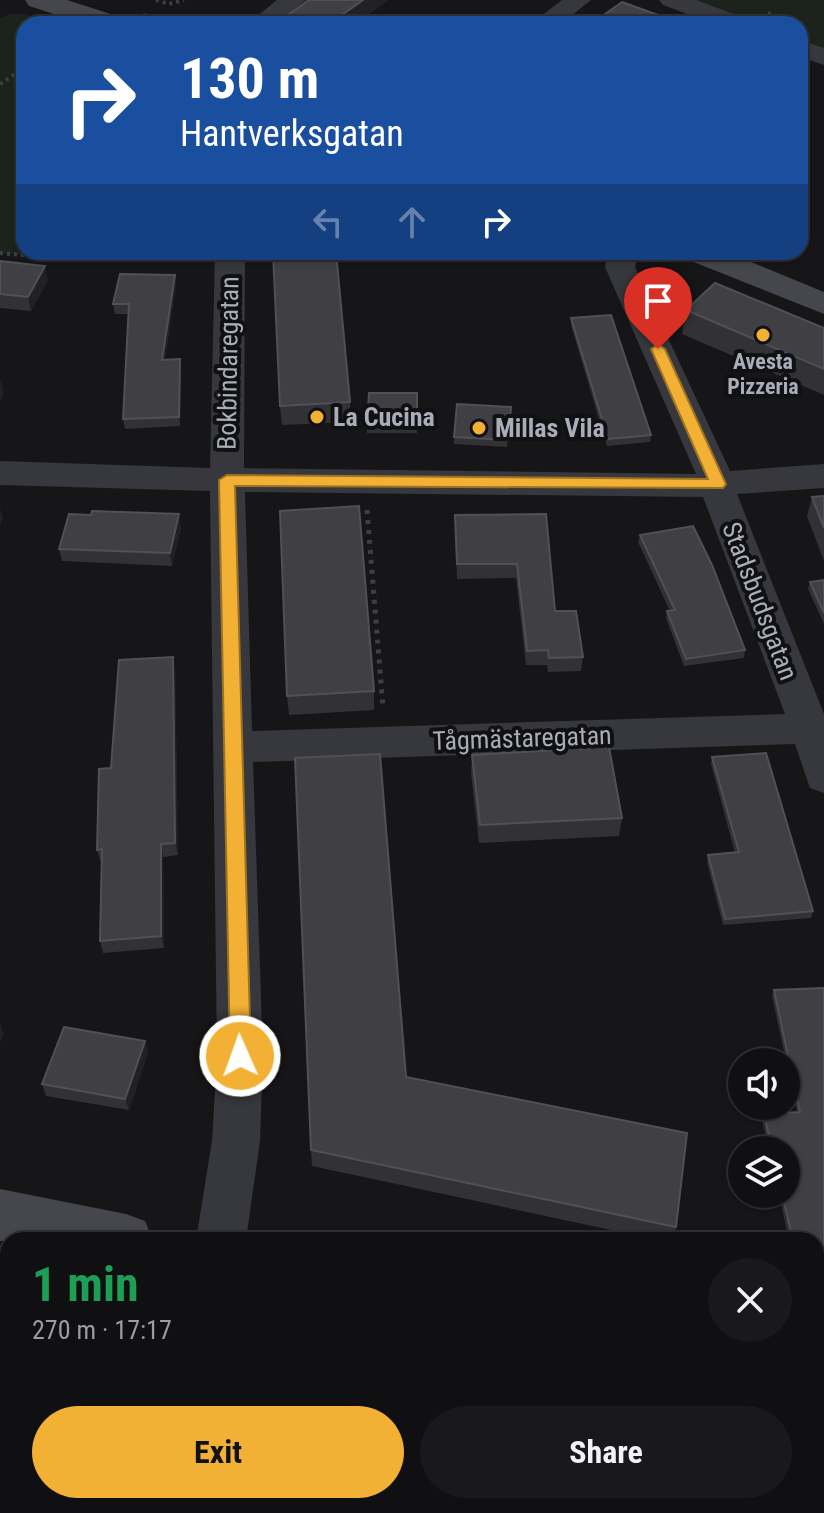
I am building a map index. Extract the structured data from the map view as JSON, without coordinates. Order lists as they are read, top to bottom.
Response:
{
  "streets": {
    "street": ["Bokbindaregatan", "Stadsbudsgatan", "Tågmästaregatan"]
  },
  "crossings": [
    ["Bokbindaregatan", "Tågmästaregatan"],
    ["Stadsbudsgatan", "Tågmästaregatan"]
  ],
  "places": ["Avesta Pizzeria", "La Cucina", "Millas Vila"],
  "page": {
    "turn": ["130 m", "Hantverksgatan"],
    "heading": ["1 min", "270 m · 17:17"],
    "buttons": ["Exit", "Share"]
  }
}
